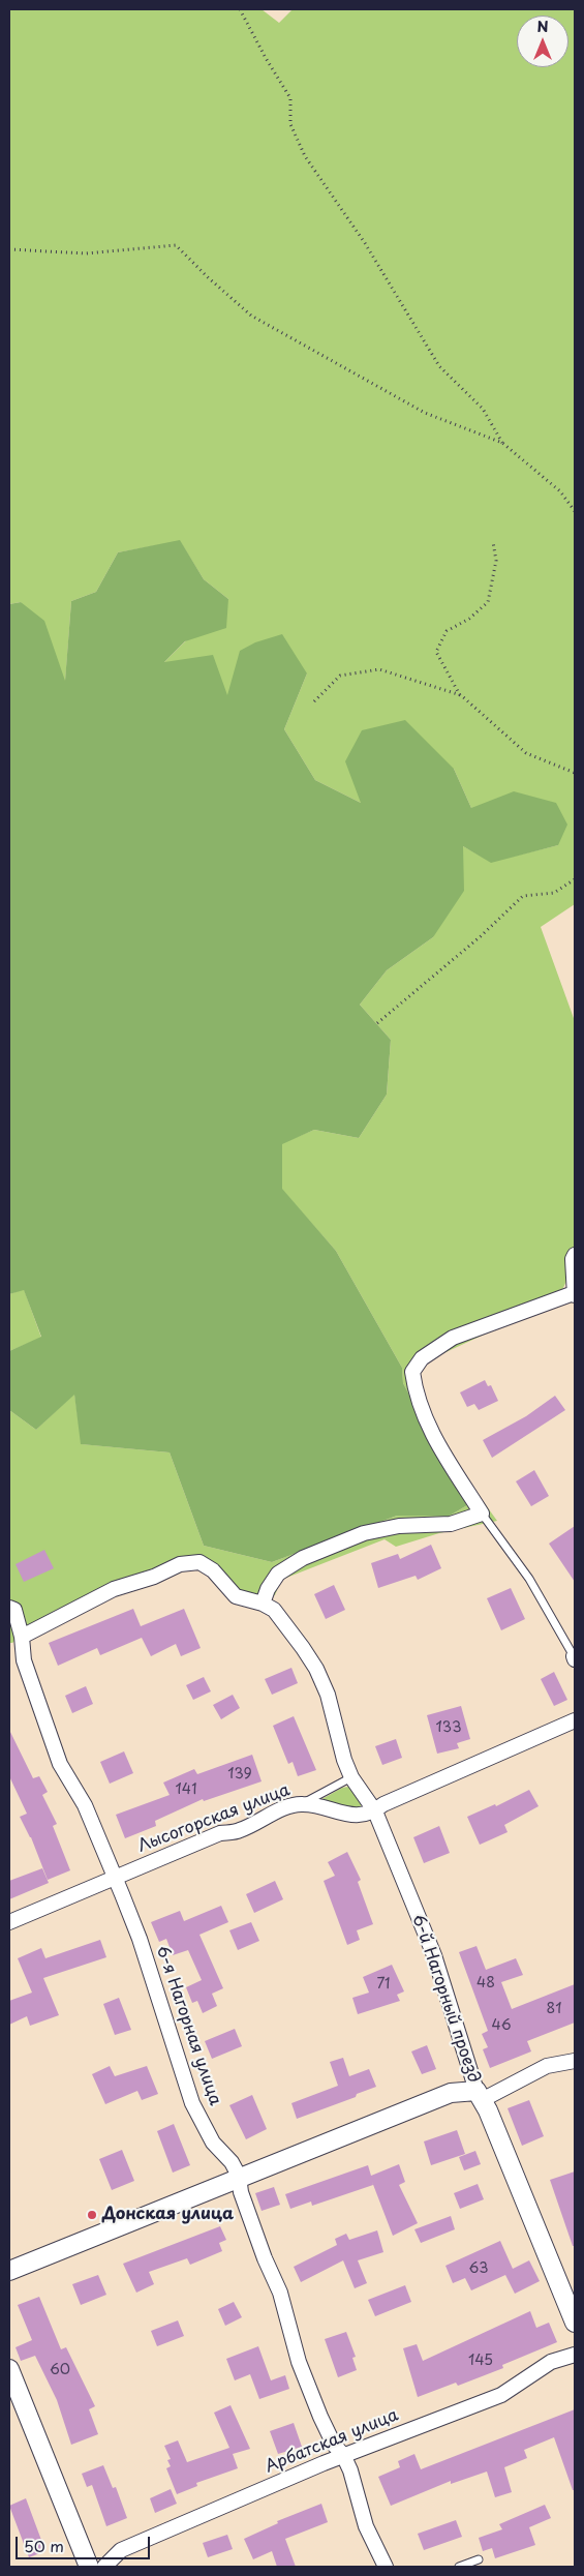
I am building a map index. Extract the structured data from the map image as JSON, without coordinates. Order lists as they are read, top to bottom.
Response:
{
  "streets": {
    "street": [
      "Лысогорская улица",
      "6-й Нагорный проезд",
      "6-я Нагорная улица",
      "Арбатская улица"
    ]
  },
  "crossings": [
    ["Лысогорская улица", "6-й Нагорный проезд"],
    ["Лысогорская улица", "6-я Нагорная улица"],
    ["6-я Нагорная улица", "Арбатская улица"]
  ],
  "places": ["Донская улица"],
  "house_numbers": [
    "133",
    "139",
    "141",
    "48",
    "71",
    "81",
    "46",
    "63",
    "145",
    "60"
  ],
  "scale_bar": "50 m",
  "north": "top"
}
